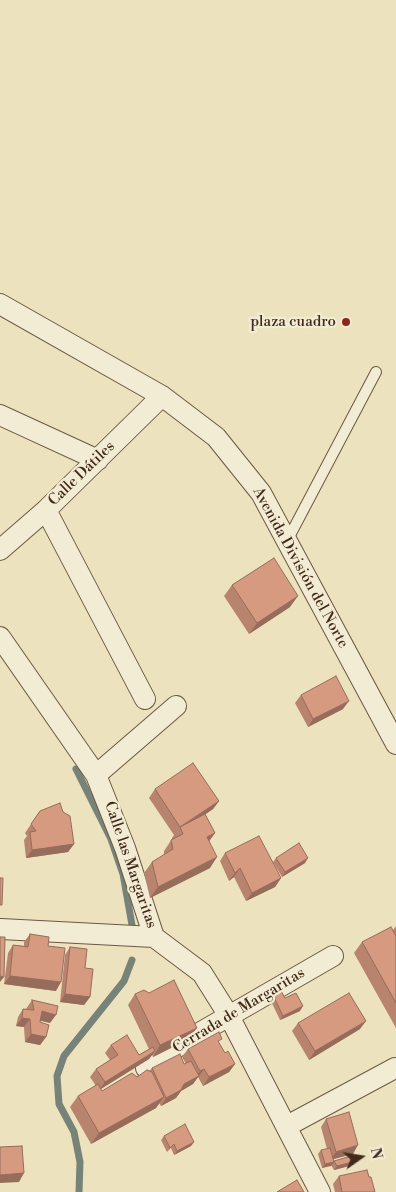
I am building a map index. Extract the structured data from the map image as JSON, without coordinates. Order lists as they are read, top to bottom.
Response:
{
  "streets": {
    "street": [
      "Calle Dátiles",
      "Avenida División del Norte",
      "Calle las Margaritas",
      "Cerrada de Margaritas"
    ]
  },
  "crossings": [
    ["Calle Dátiles", "Avenida División del Norte"],
    ["Calle las Margaritas", "Cerrada de Margaritas"]
  ],
  "places": ["plaza cuadro"],
  "north": "right"
}
